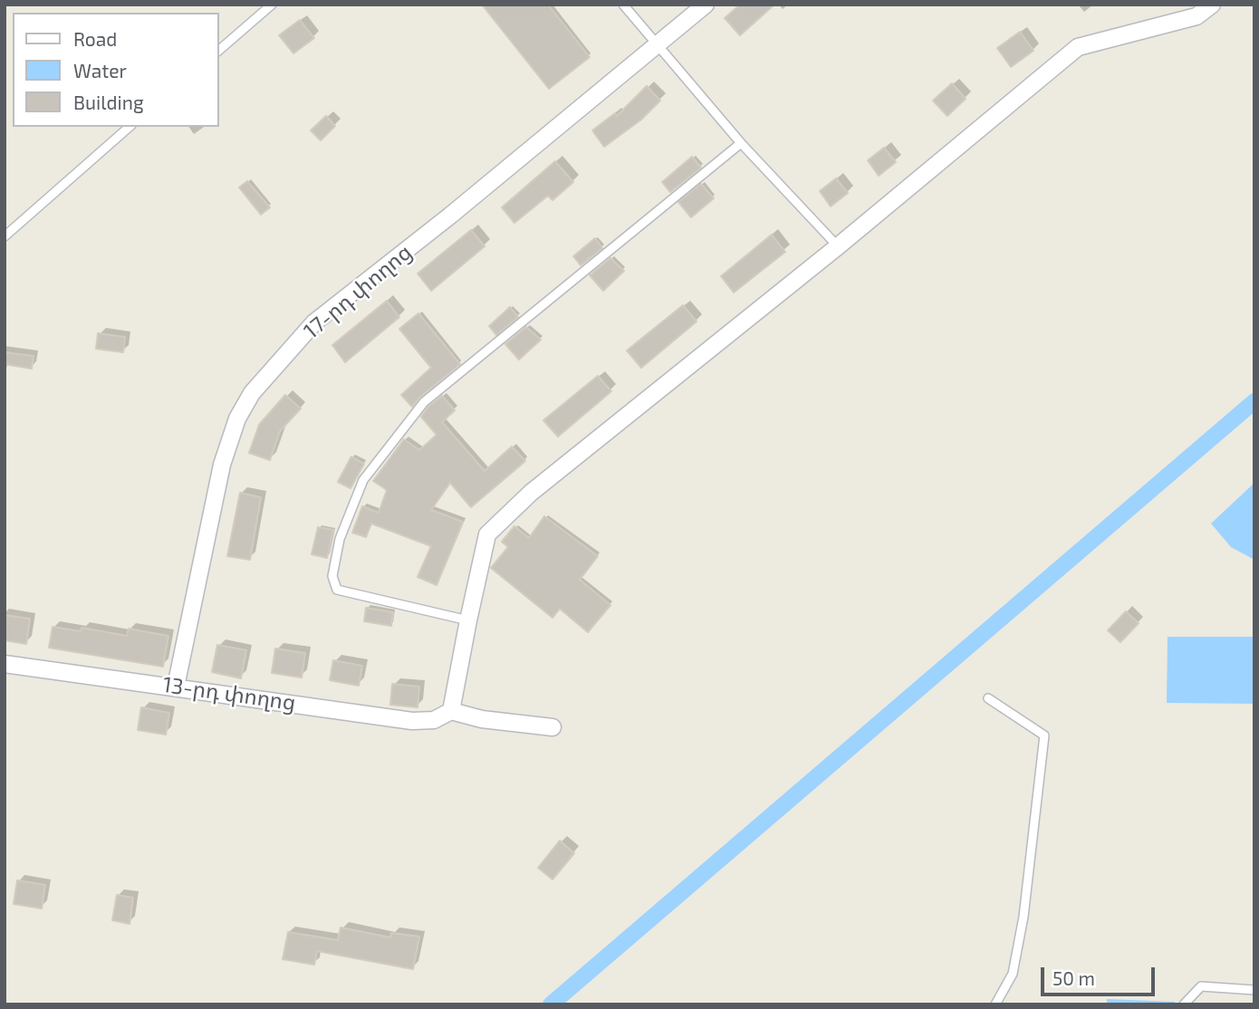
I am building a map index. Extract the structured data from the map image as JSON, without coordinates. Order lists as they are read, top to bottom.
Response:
{
  "streets": {
    "street": ["17-րդ փողոց", "13-րդ փողոց"]
  },
  "crossings": [
    ["17-րդ փողոց", "13-րդ փողոց"]
  ],
  "legend": ["Road", "Water", "Building"],
  "scale_bar": "50 m"
}
